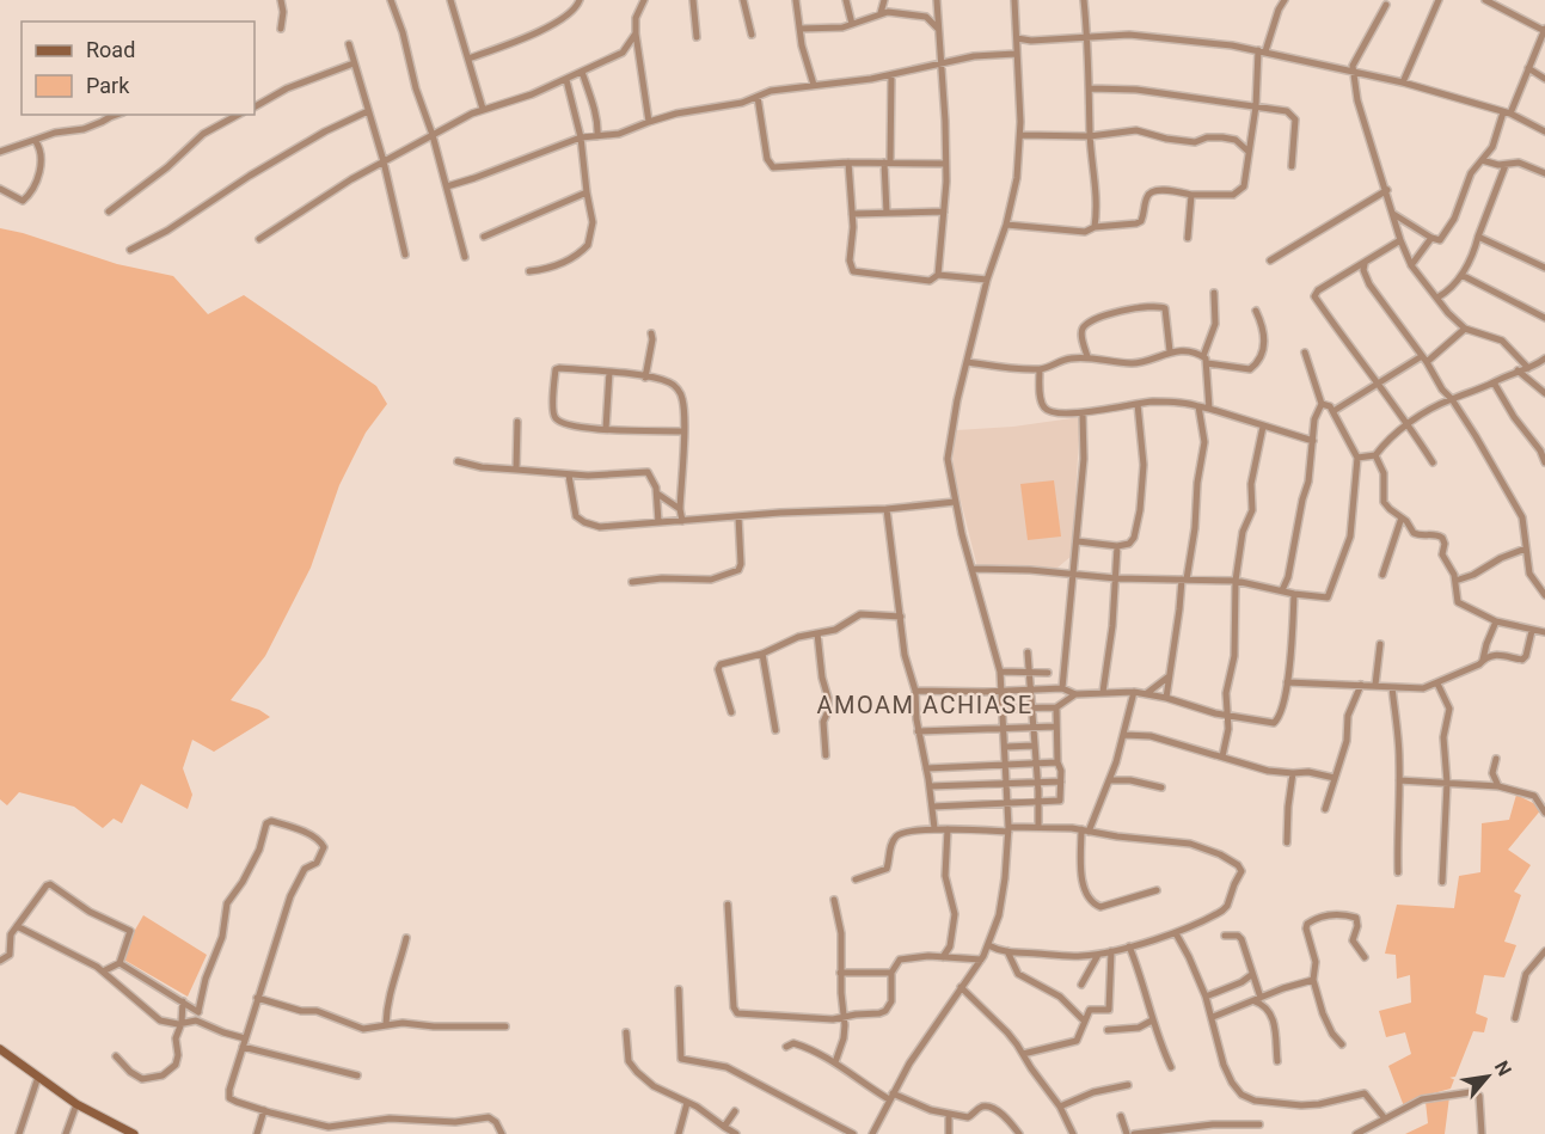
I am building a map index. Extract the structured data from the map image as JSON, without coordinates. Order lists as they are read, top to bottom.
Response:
{
  "districts": ["AMOAM ACHIASE"],
  "legend": ["Road", "Park"],
  "north": "top right"
}
